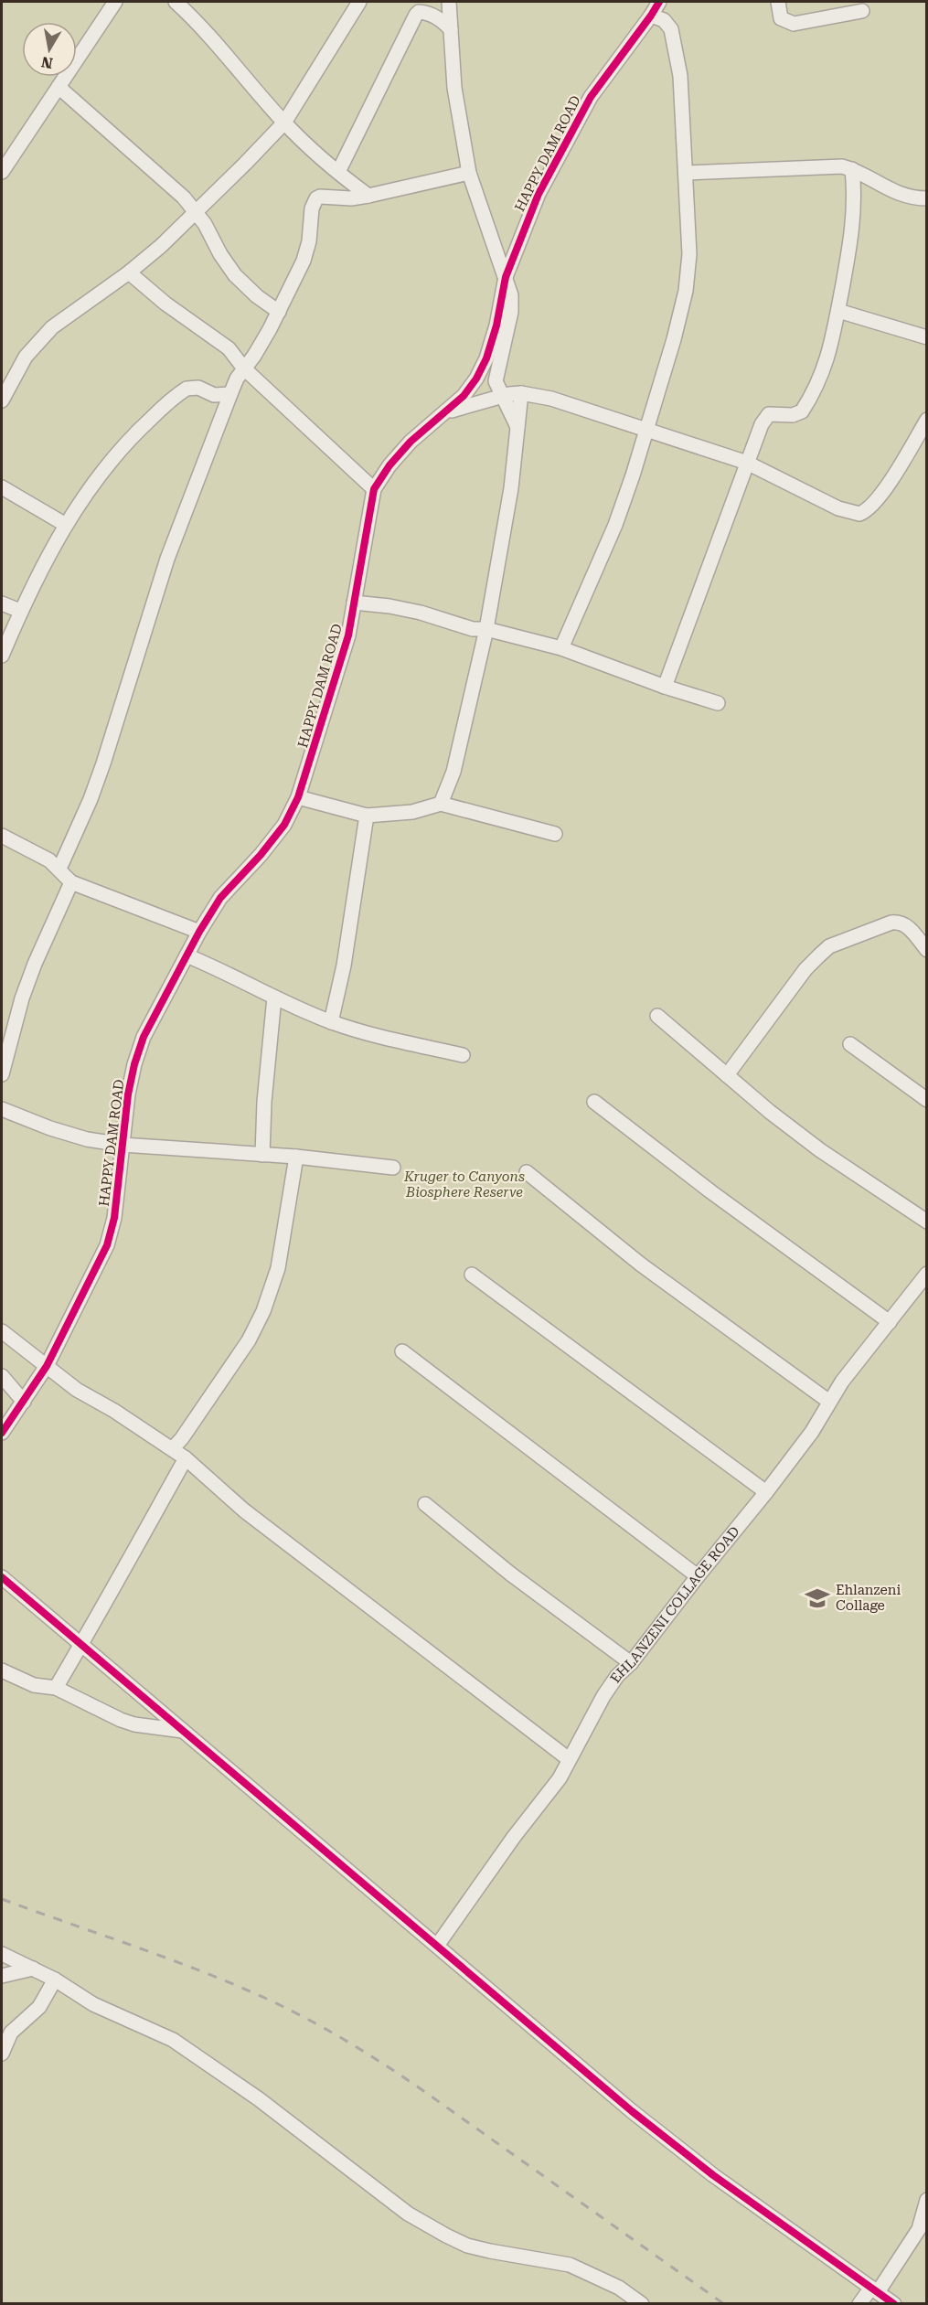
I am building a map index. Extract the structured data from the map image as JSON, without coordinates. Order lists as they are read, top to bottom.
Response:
{
  "streets": {
    "street": ["HAPPY DAM ROAD", "EHLANZENI COLLAGE ROAD"]
  },
  "parks": ["Kruger to Canyons Biosphere Reserve"],
  "places": {
    "school or university": ["Ehlanzeni Collage"]
  },
  "north": "bottom"
}
